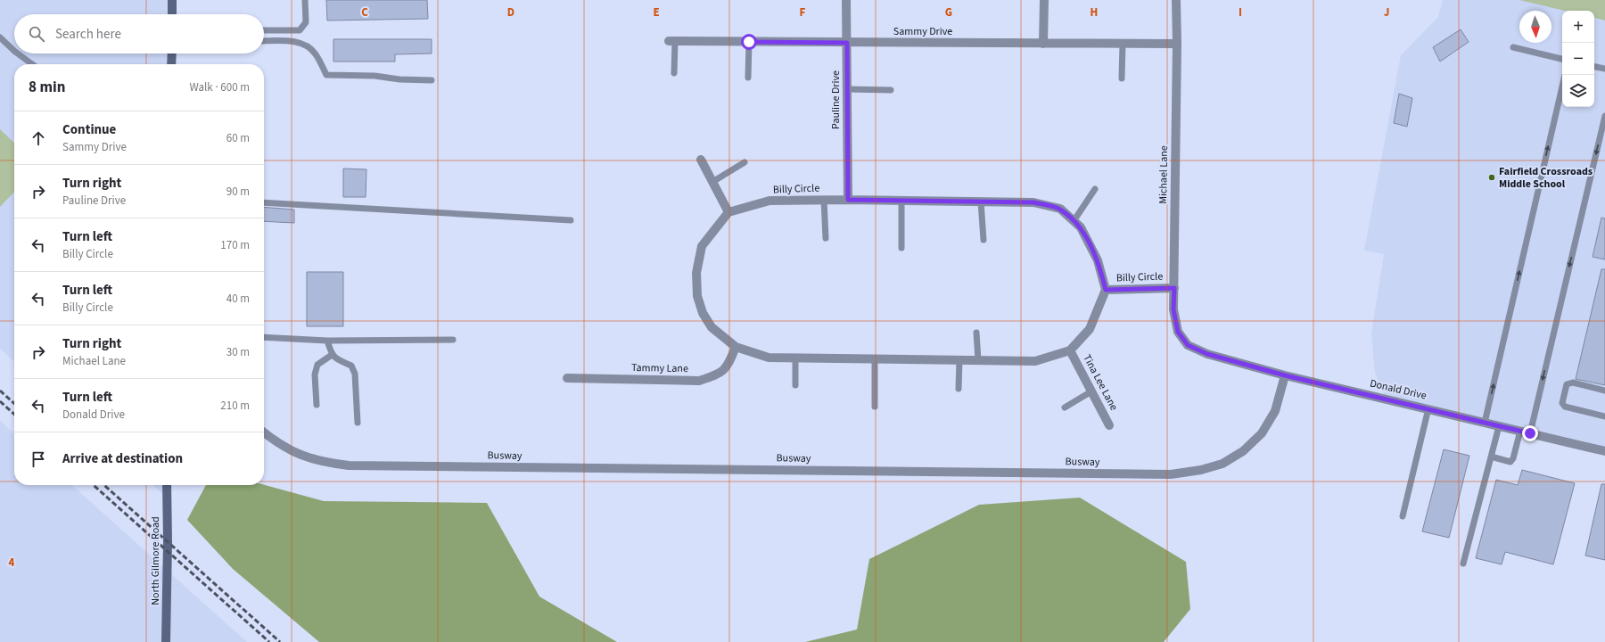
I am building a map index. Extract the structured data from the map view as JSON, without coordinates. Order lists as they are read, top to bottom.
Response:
{
  "streets": {
    "street": [
      "Sammy Drive",
      "Pauline Drive",
      "Michael Lane",
      "Billy Circle",
      "Tammy Lane",
      "Tina Lee Lane",
      "Donald Drive",
      "Busway",
      "North Gilmore Road"
    ]
  },
  "crossings": [
    ["Sammy Drive", "Pauline Drive"],
    ["Sammy Drive", "Michael Lane"],
    ["Pauline Drive", "Billy Circle"],
    ["Michael Lane", "Billy Circle"],
    ["Michael Lane", "Donald Drive"],
    ["Billy Circle", "Tina Lee Lane"],
    ["Donald Drive", "Busway"]
  ],
  "places": ["Fairfield Crossroads Middle School"],
  "north": "bottom",
  "page": {
    "map_buttons": ["+", "−"],
    "search": "Search here",
    "heading": ["8 min", "Walk · 600 m"],
    "list": [
      ["Continue", "Sammy Drive", "60 m"],
      ["Turn right", "Pauline Drive", "90 m"],
      ["Turn left", "Billy Circle", "170 m"],
      ["Turn left", "Billy Circle", "40 m"],
      ["Turn right", "Michael Lane", "30 m"],
      ["Turn left", "Donald Drive", "210 m"],
      "Arrive at destination"
    ]
  },
  "grid": {
    "columns": [
      "C",
      "D",
      "E",
      "F",
      "G",
      "H",
      "I",
      "J"
    ],
    "rows": ["4"]
  }
}
